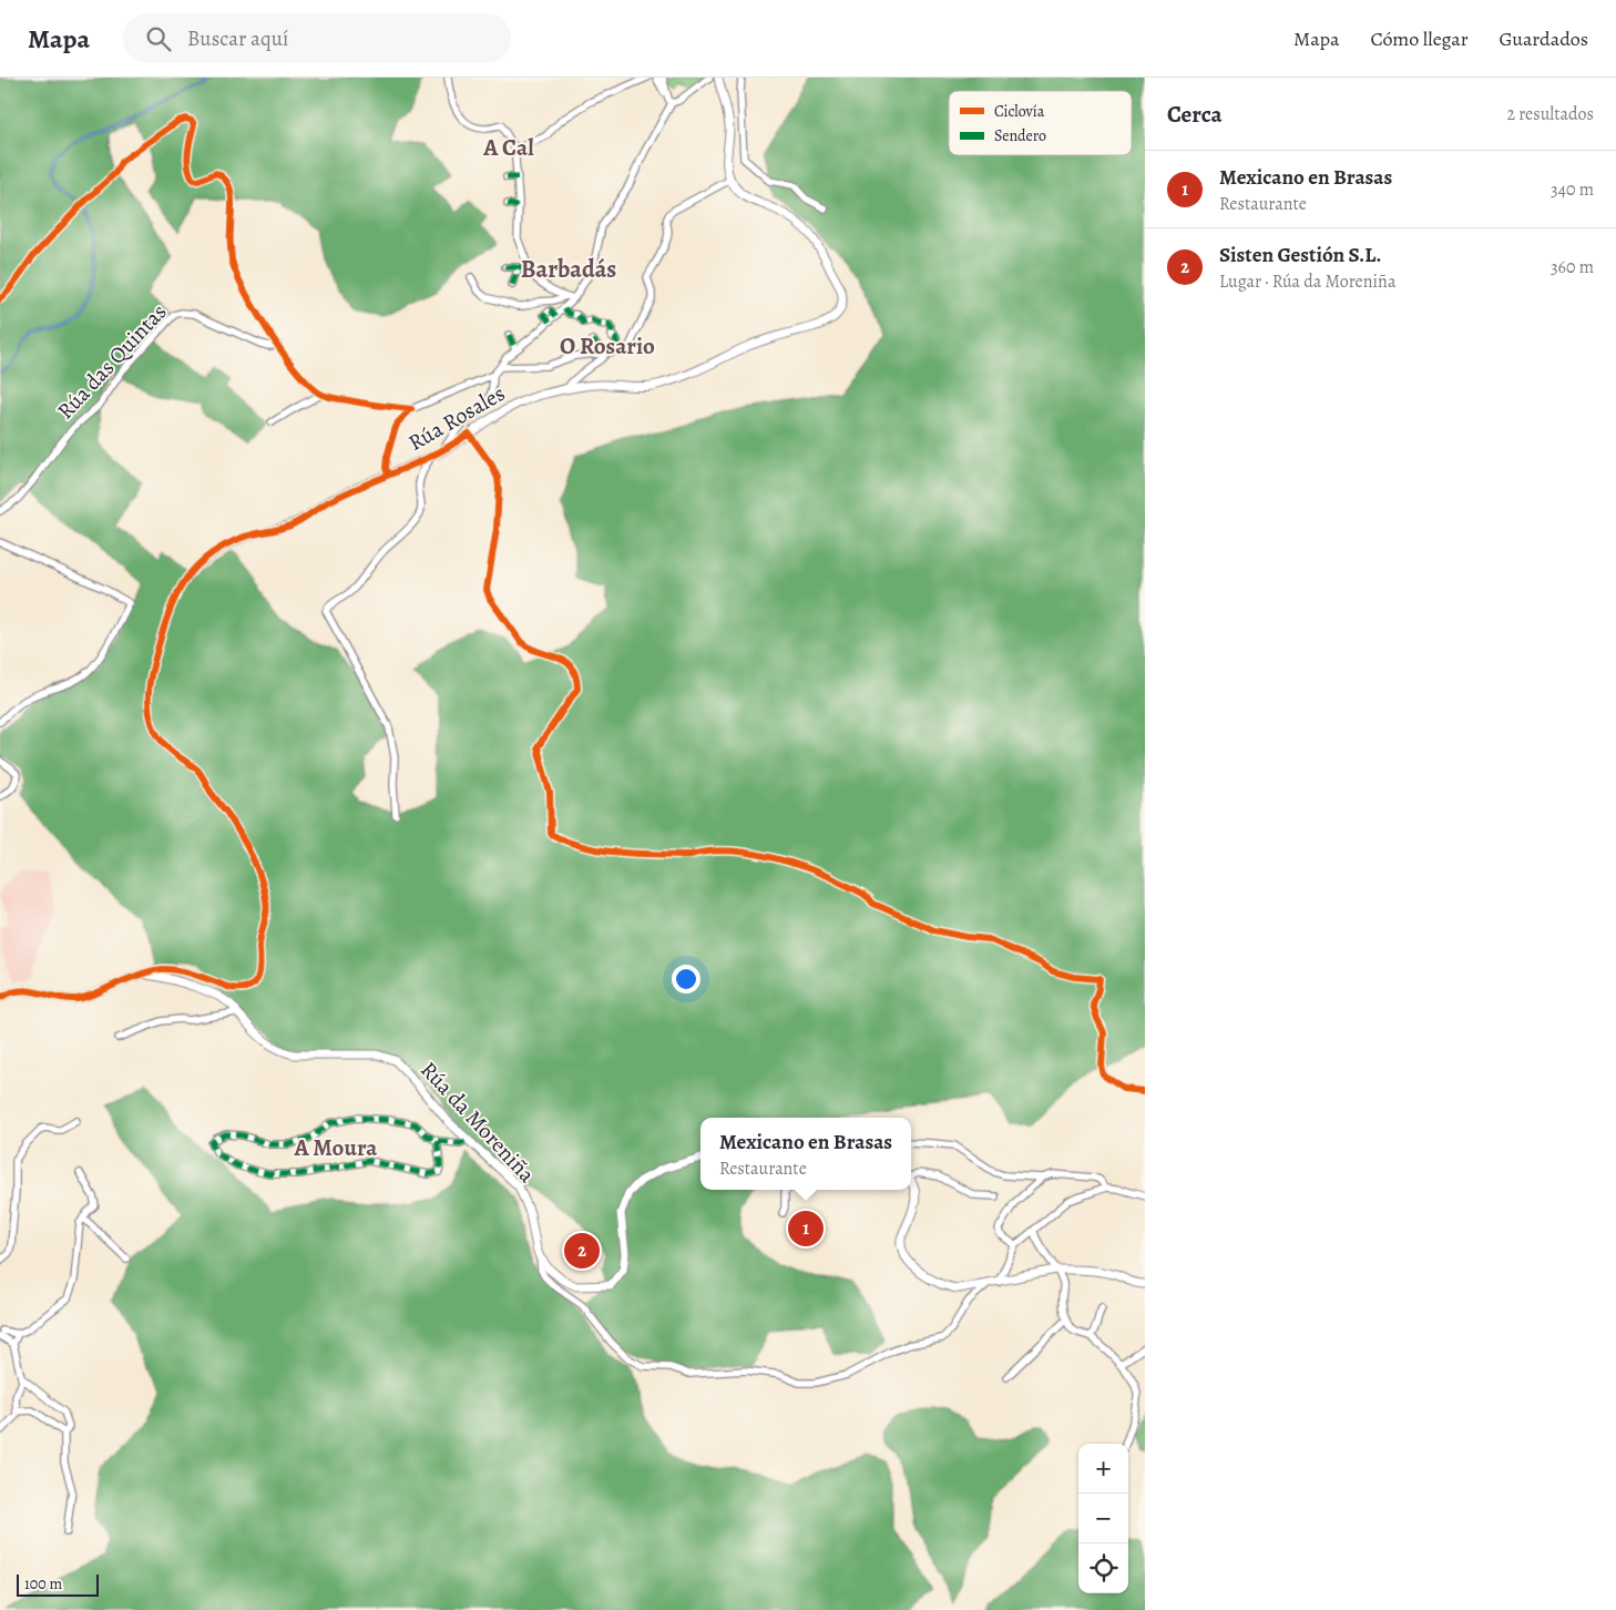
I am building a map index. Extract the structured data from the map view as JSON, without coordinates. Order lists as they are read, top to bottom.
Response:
{
  "streets": {
    "street": ["Rúa das Quintas", "Rúa Rosales", "Rúa da Moreniña"]
  },
  "crossings": [
    ["Rúa Rosales", "Rúa da Moreniña"]
  ],
  "districts": [
    "A Cal",
    "Barbadás",
    "O Rosario",
    "A Moura"
  ],
  "legend": ["Ciclovía", "Sendero"],
  "scale_bar": "100 m",
  "page": {
    "header": "Mapa",
    "search": "Buscar aquí",
    "nav": ["Mapa", "Cómo llegar", "Guardados"],
    "heading": ["Cerca", "2 resultados"],
    "list": [
      {
        "mark": "1",
        "name": "Mexicano en Brasas",
        "note": "Restaurante",
        "value": "340 m"
      },
      {
        "mark": "2",
        "name": "Sisten Gestión S.L.",
        "note": "Lugar · Rúa da Moreniña",
        "value": "360 m"
      }
    ],
    "popup": ["Mexicano en Brasas", "Restaurante"],
    "pins": ["1", "2"],
    "map_buttons": ["+", "−"],
    "scale": "100 m"
  }
}
